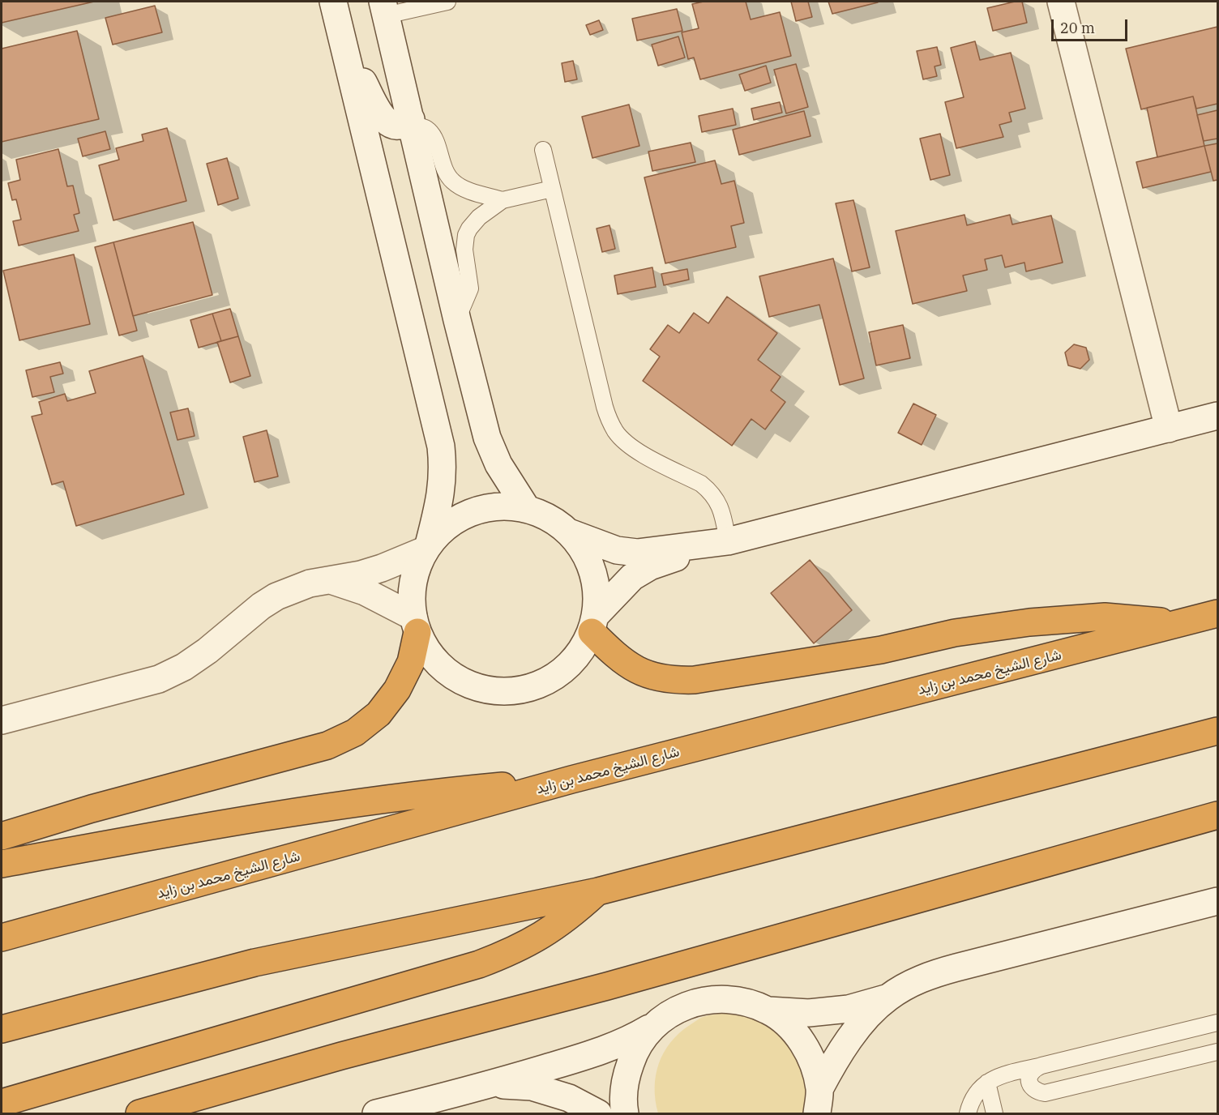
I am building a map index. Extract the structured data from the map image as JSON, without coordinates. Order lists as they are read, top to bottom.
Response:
{
  "streets": {
    "highway": ["شارع الشيخ محمد بن زايد"]
  },
  "scale_bar": "20 m"
}
